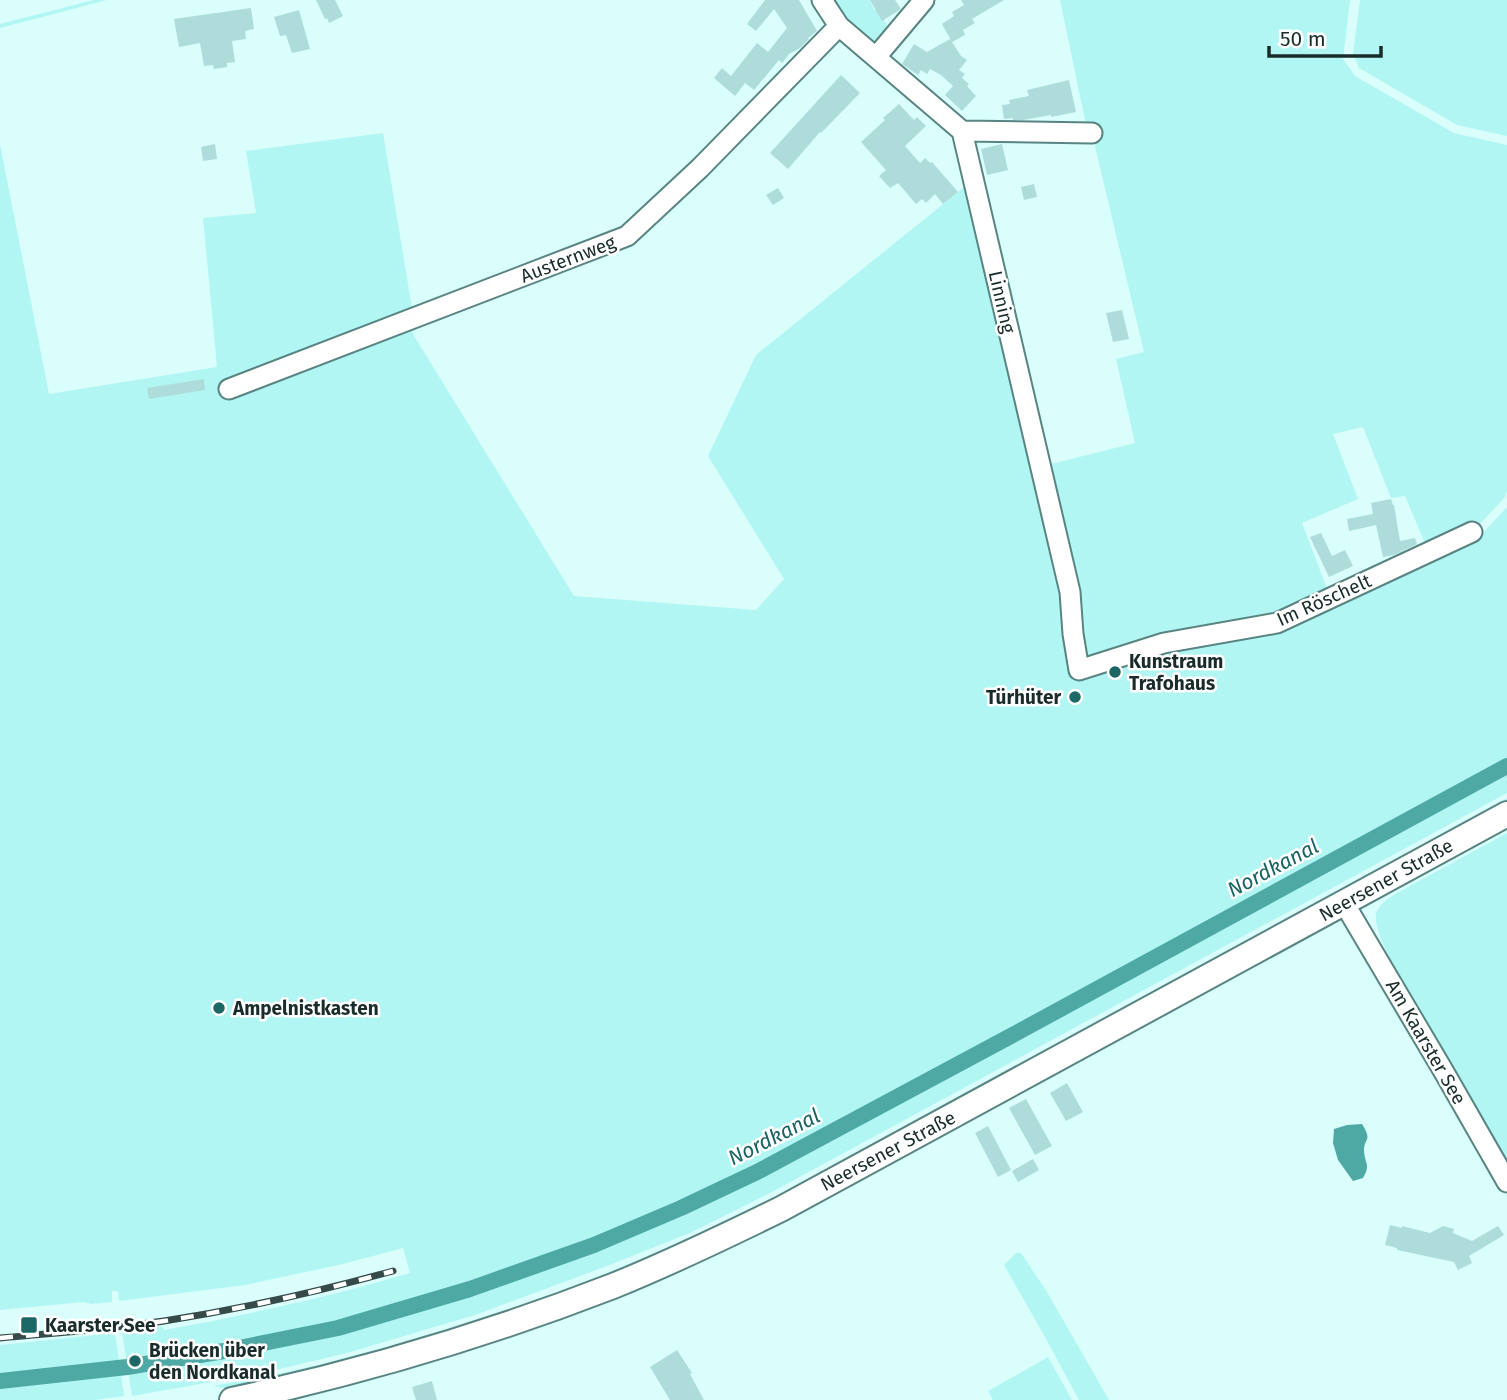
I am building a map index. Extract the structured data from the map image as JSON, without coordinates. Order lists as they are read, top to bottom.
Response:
{
  "streets": {
    "main road": ["Neersener Straße"],
    "street": [
      "Austernweg",
      "Linning",
      "Im Röschelt",
      "Am Kaarster See"
    ]
  },
  "crossings": [
    ["Linning", "Im Röschelt"],
    ["Neersener Straße", "Am Kaarster See"]
  ],
  "water": ["Nordkanal"],
  "places": {
    "other": [
      "Kunstraum Trafohaus",
      "Türhüter",
      "Ampelnistkasten",
      "Brücken über den Nordkanal"
    ],
    "transit": ["Kaarster See"]
  },
  "scale_bar": "50 m"
}
